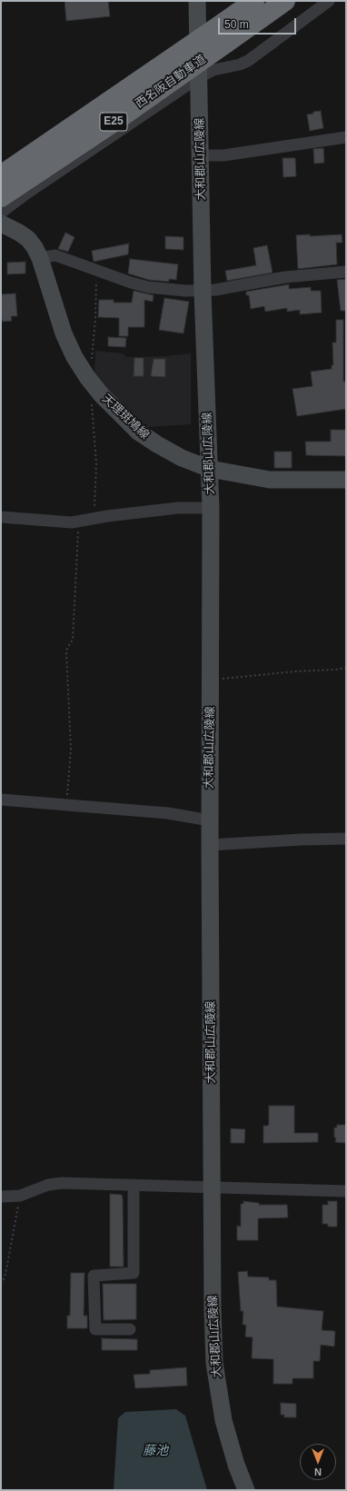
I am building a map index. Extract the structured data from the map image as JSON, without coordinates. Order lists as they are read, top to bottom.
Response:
{
  "streets": {
    "highway": ["西名阪自動車道", "E25"],
    "main road": ["大和郡山広陵線", "天理斑鳩線"]
  },
  "crossings": [
    ["大和郡山広陵線", "天理斑鳩線"]
  ],
  "water": ["藤池"],
  "scale_bar": "50 m",
  "north": "bottom"
}
